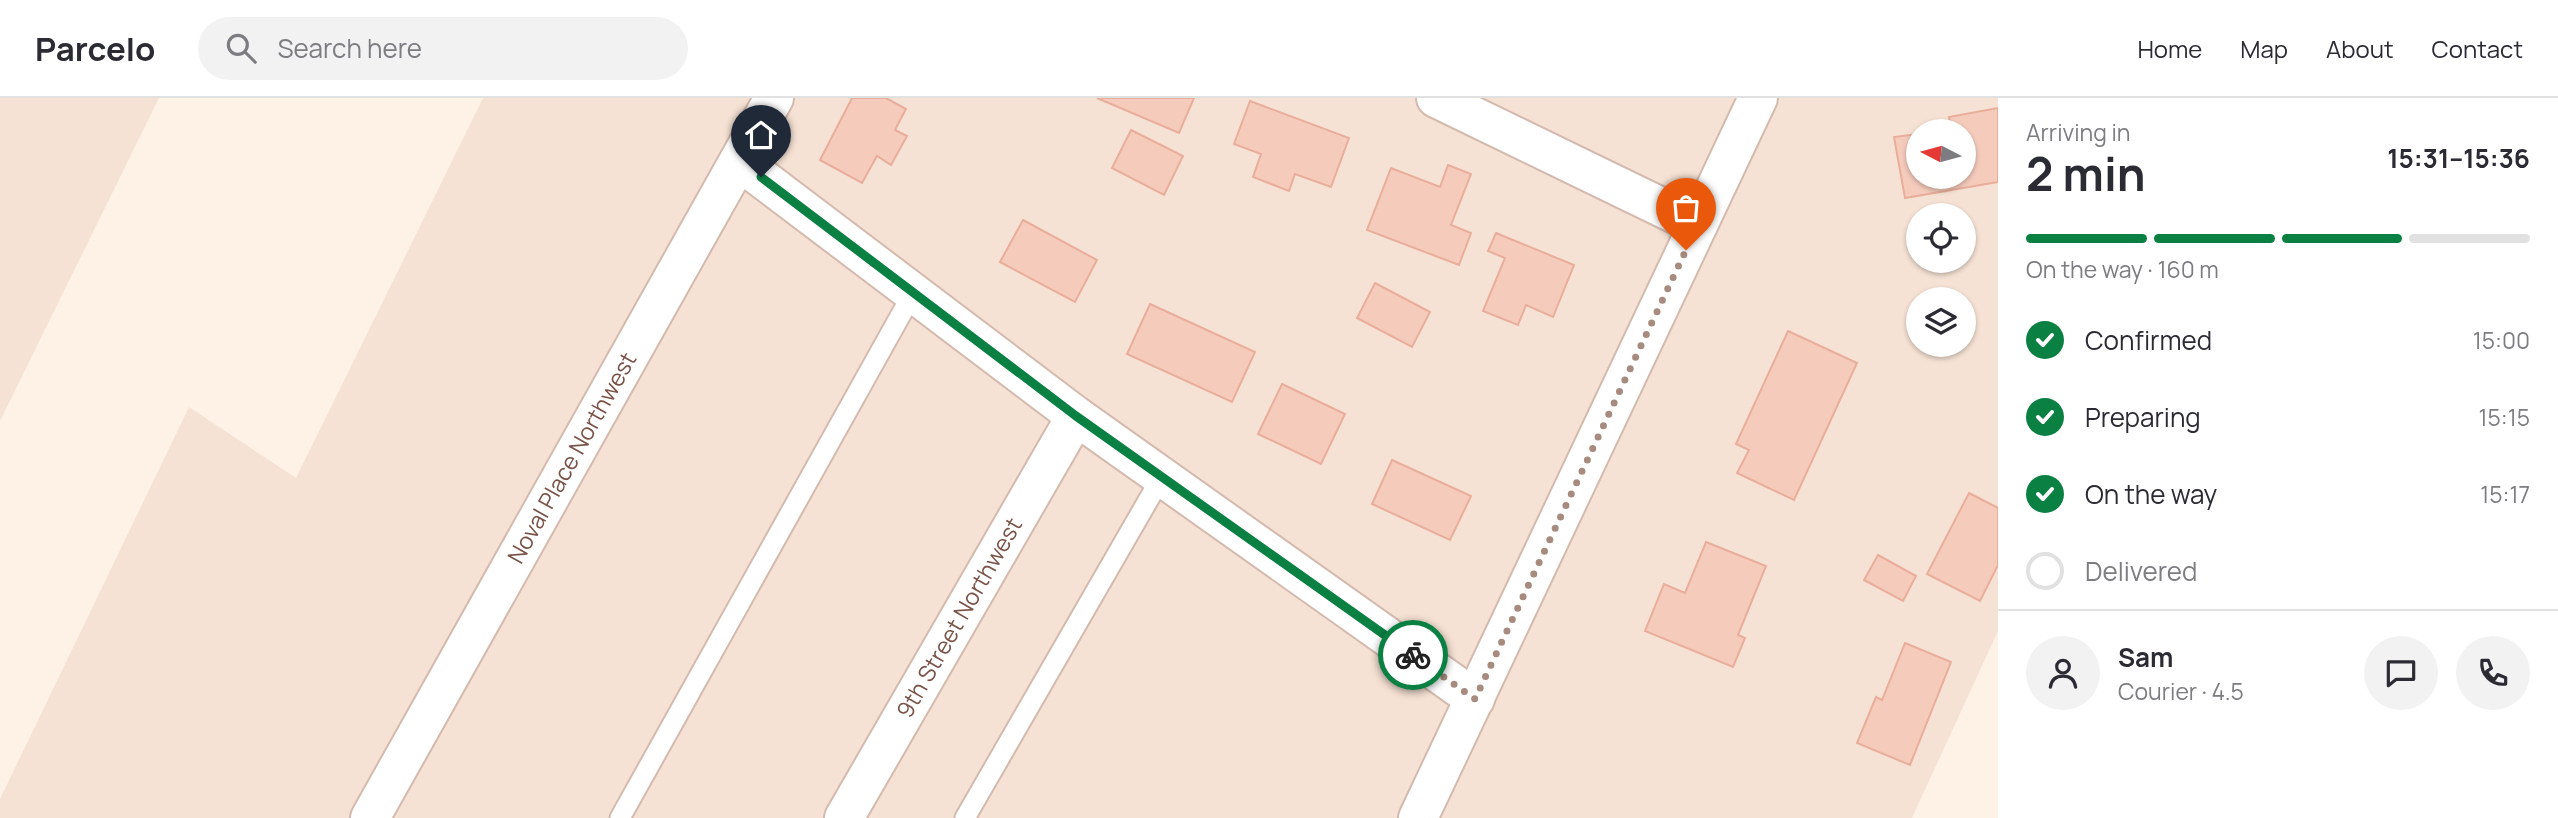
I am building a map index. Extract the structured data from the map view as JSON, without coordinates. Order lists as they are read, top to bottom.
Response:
{
  "streets": {
    "street": ["Noval Place Northwest", "9th Street Northwest"]
  },
  "north": "left",
  "page": {
    "header": "Parcelo",
    "search": "Search here",
    "nav": [
      "Home",
      "Map",
      "About",
      "Contact"
    ],
    "heading": ["2 min", "Arriving in", "15:31–15:36"],
    "panel": ["Sam", "Courier · 4.5"],
    "bar": "On the way · 160 m",
    "list": [
      ["Confirmed", "15:00"],
      ["Preparing", "15:15"],
      ["On the way", "15:17"],
      "Delivered"
    ]
  }
}
